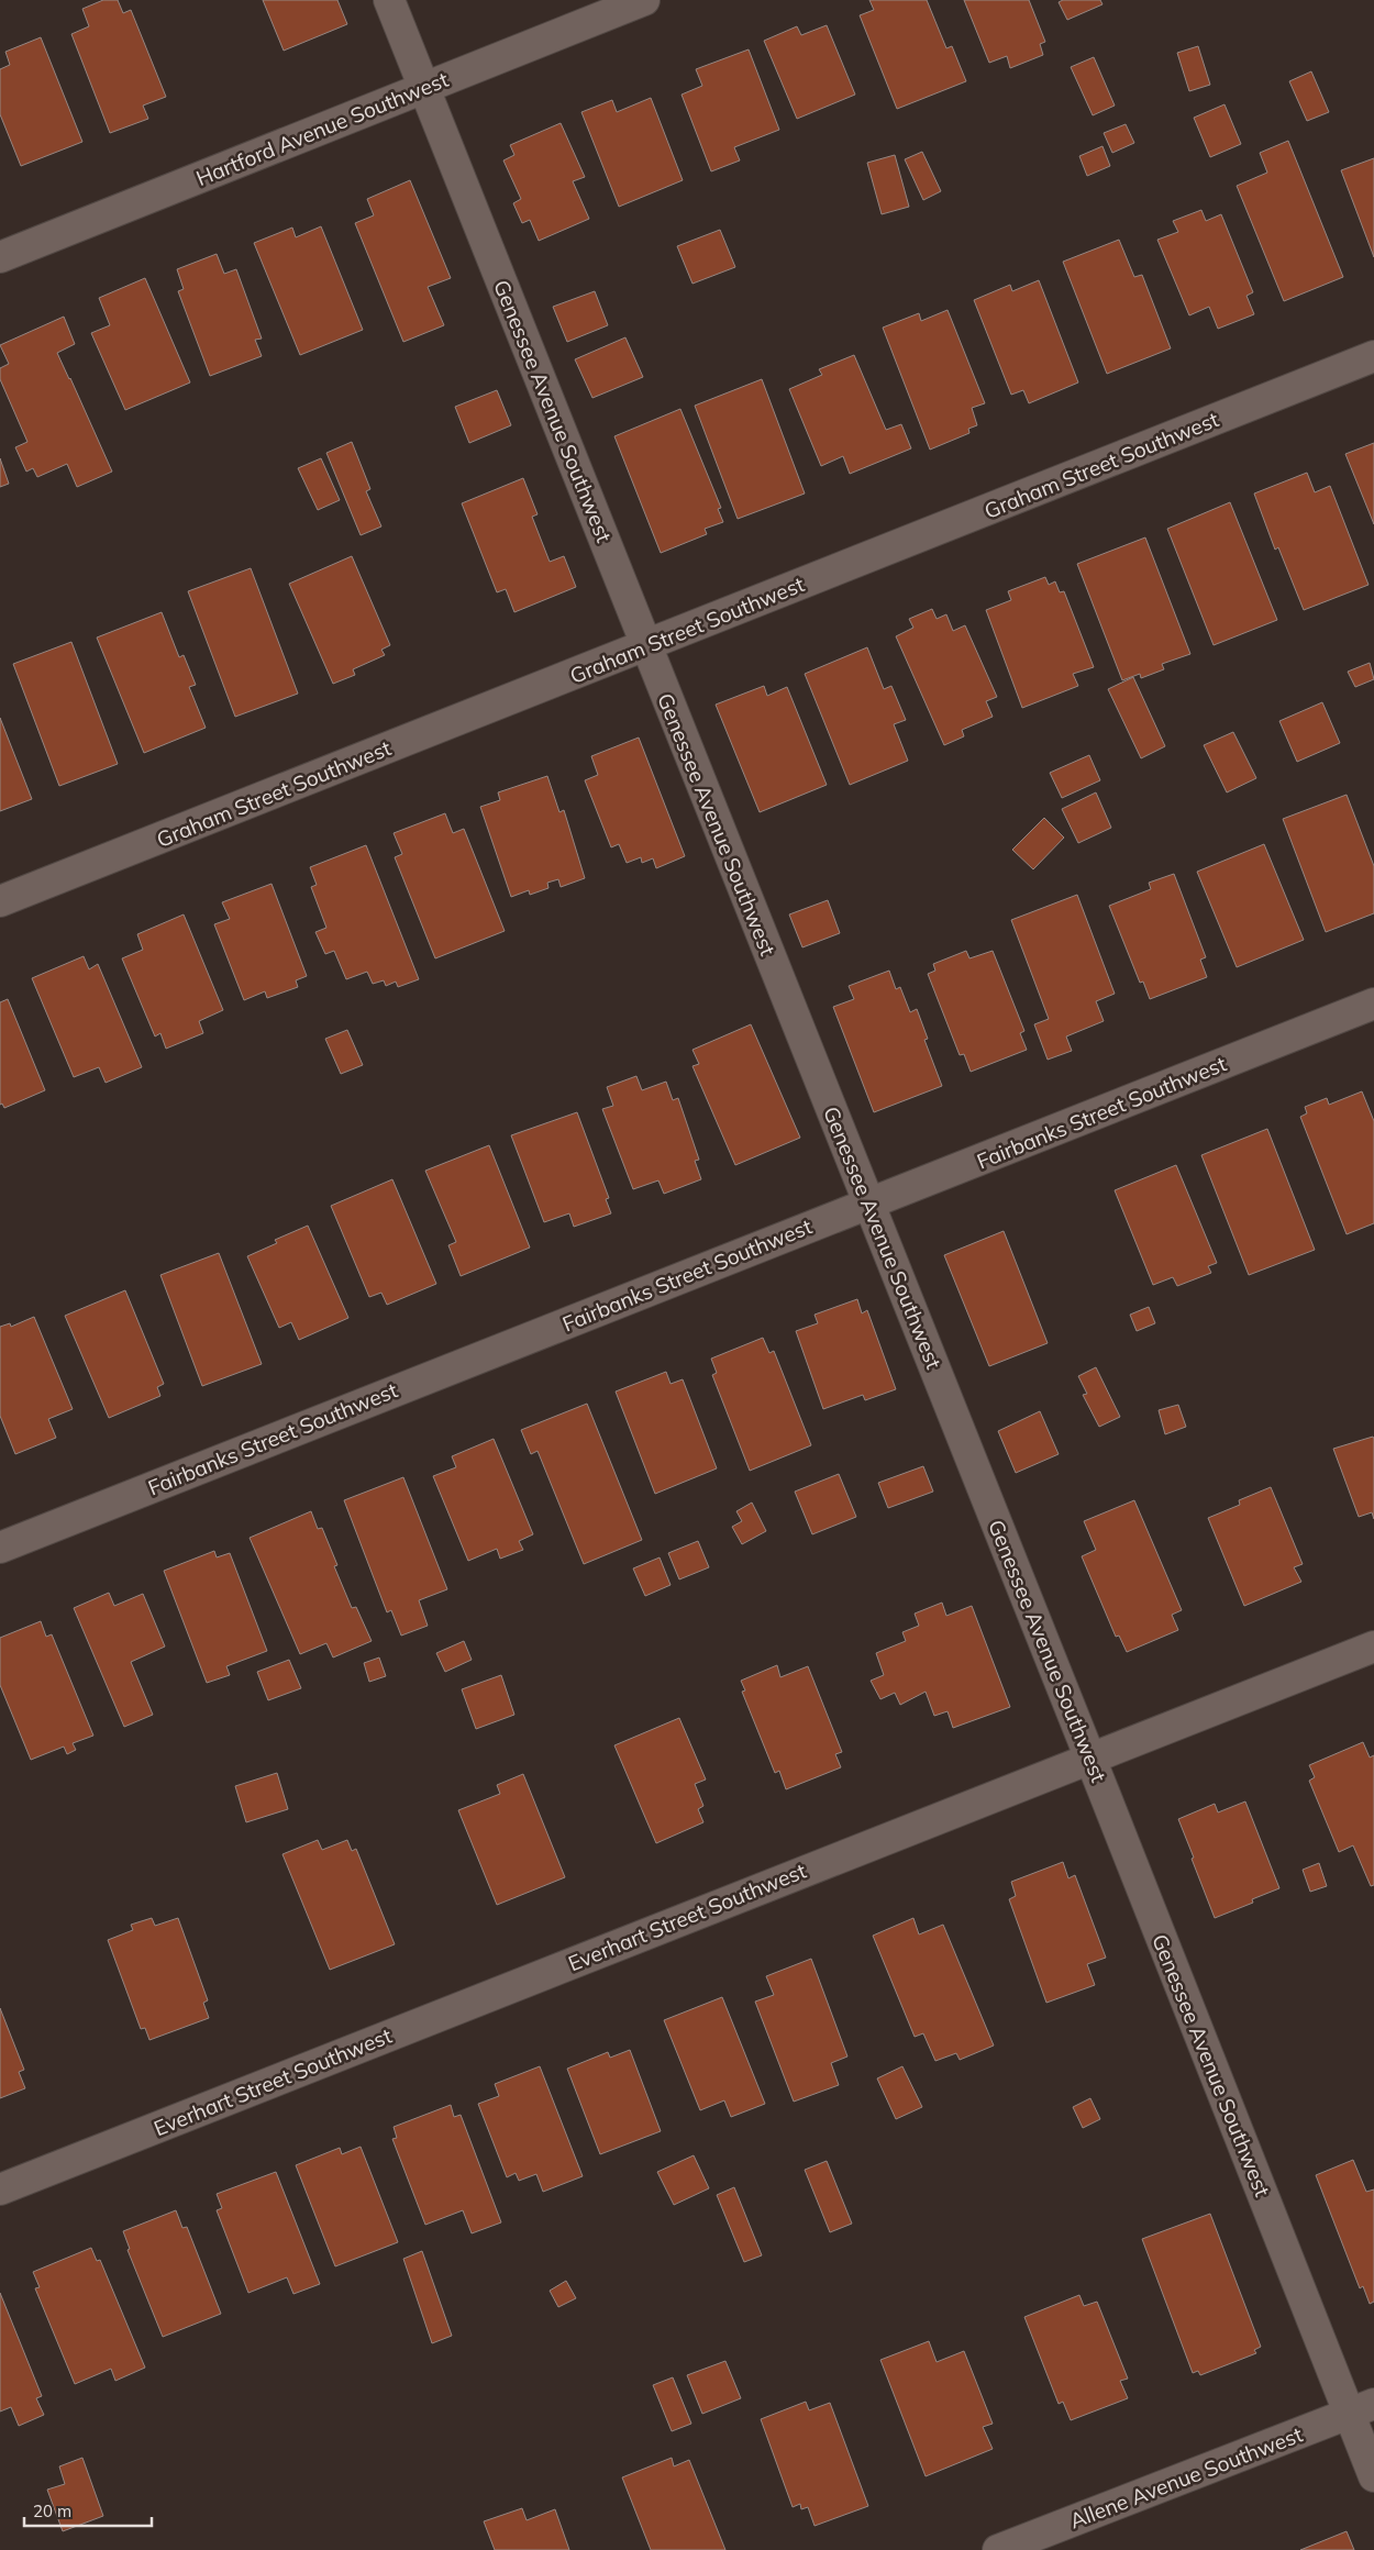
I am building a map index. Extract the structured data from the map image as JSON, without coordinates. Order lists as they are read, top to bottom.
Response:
{
  "streets": {
    "street": [
      "Hartford Avenue Southwest",
      "Genessee Avenue Southwest",
      "Graham Street Southwest",
      "Fairbanks Street Southwest",
      "Everhart Street Southwest",
      "Allene Avenue Southwest"
    ]
  },
  "crossings": [
    ["Hartford Avenue Southwest", "Genessee Avenue Southwest"],
    ["Genessee Avenue Southwest", "Graham Street Southwest"],
    ["Genessee Avenue Southwest", "Fairbanks Street Southwest"],
    ["Genessee Avenue Southwest", "Everhart Street Southwest"],
    ["Genessee Avenue Southwest", "Allene Avenue Southwest"]
  ],
  "scale_bar": "20 m"
}
